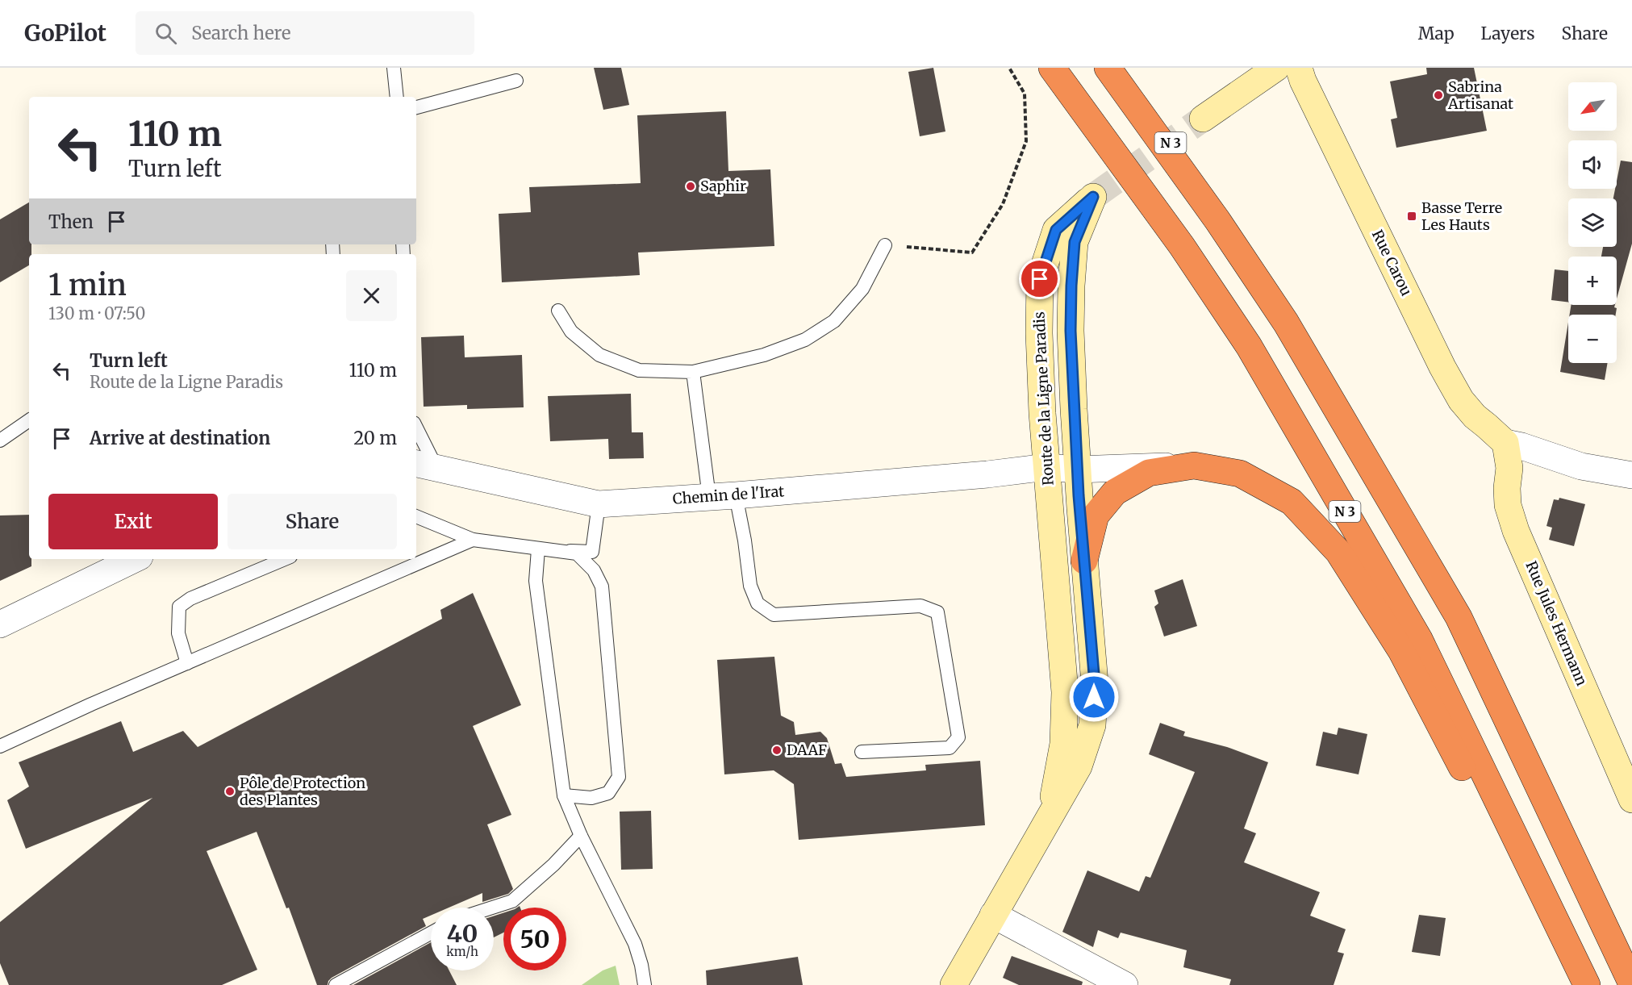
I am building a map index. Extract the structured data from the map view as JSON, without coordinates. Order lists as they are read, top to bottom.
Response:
{
  "streets": {
    "highway": ["N 3"],
    "main road": ["Rue Carou", "Route de la Ligne Paradis", "Rue Jules Hermann"],
    "street": ["Chemin de l'Irat"]
  },
  "crossings": [
    ["N 3", "Route de la Ligne Paradis"],
    ["N 3", "Chemin de l'Irat"],
    ["Rue Carou", "Rue Jules Hermann"],
    ["Route de la Ligne Paradis", "Chemin de l'Irat"]
  ],
  "places": {
    "other": [
      "Sabrina Artisanat",
      "Saphir",
      "DAAF",
      "Pôle de Protection des Plantes"
    ],
    "transit": ["Basse Terre Les Hauts"]
  },
  "north": "bottom left",
  "page": {
    "header": "GoPilot",
    "search": "Search here",
    "nav": ["Map", "Layers", "Share"],
    "map_buttons": ["+", "−"],
    "turn": ["110 m", "Turn left"],
    "then": "Then",
    "heading": ["1 min", "130 m · 07:50"],
    "list": [
      {
        "name": "Turn left",
        "note": "Route de la Ligne Paradis",
        "value": "110 m"
      },
      {
        "name": "Arrive at destination",
        "value": "20 m"
      }
    ],
    "buttons": ["Exit", "Share"],
    "speed": "40 km/h",
    "limit": "50"
  }
}
